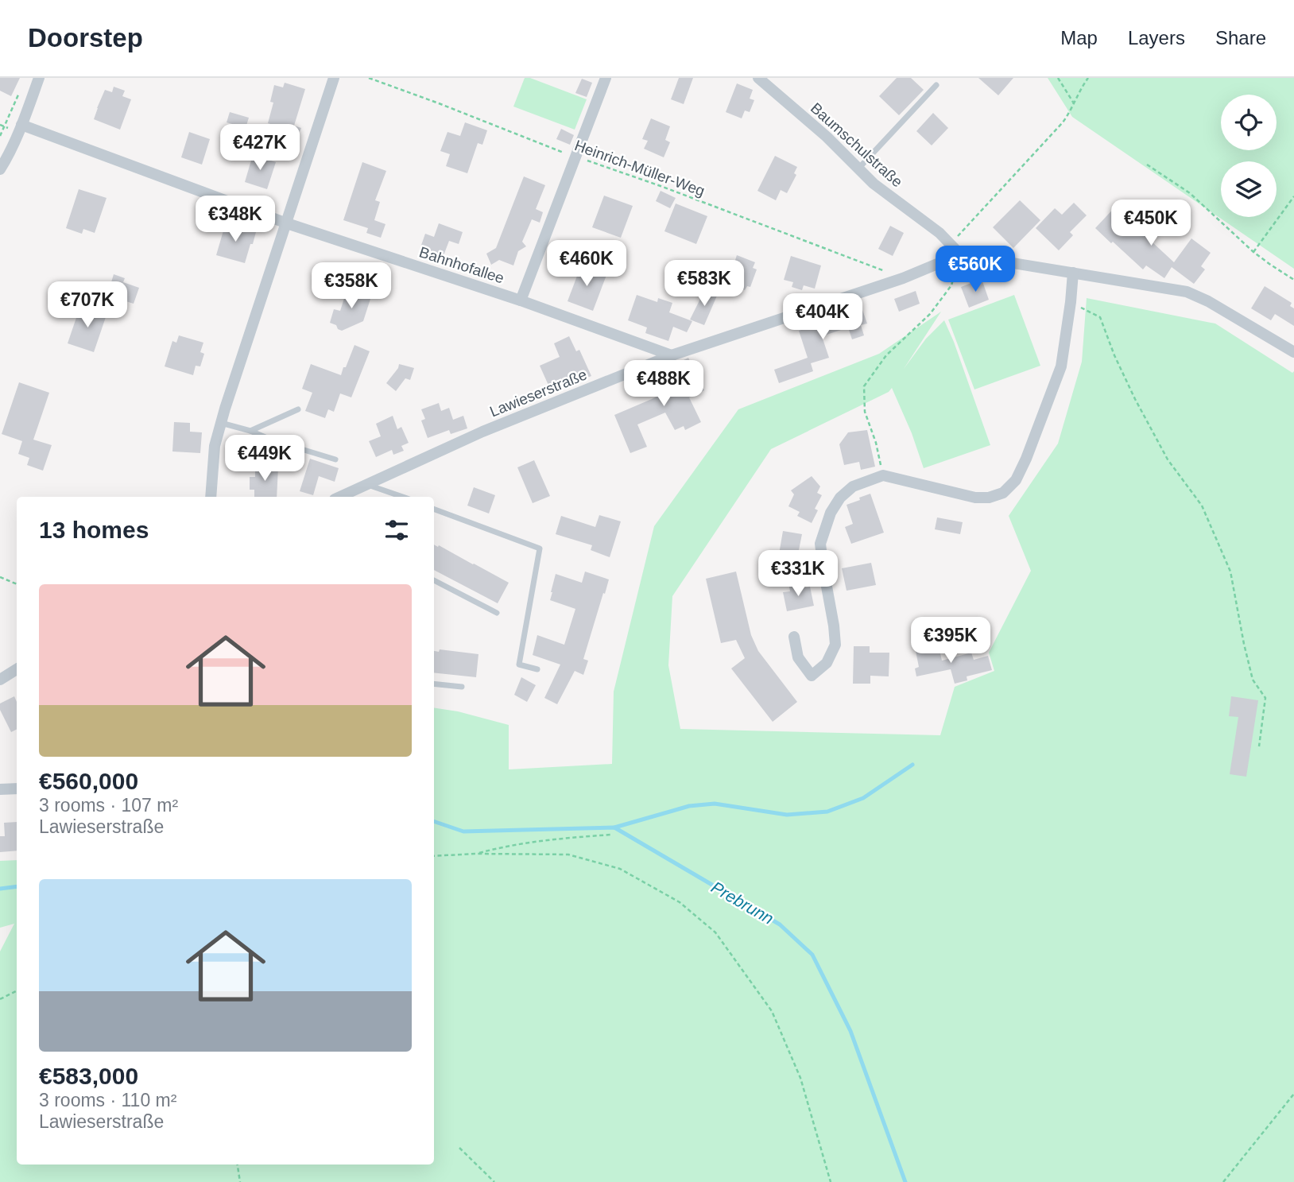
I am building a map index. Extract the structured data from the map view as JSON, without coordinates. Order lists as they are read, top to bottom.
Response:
{
  "streets": {
    "street": ["Baumschulstraße", "Bahnhofallee", "Lawieserstraße"],
    "path": ["Heinrich-Müller-Weg"]
  },
  "crossings": [
    ["Baumschulstraße", "Lawieserstraße"],
    ["Heinrich-Müller-Weg", "Lawieserstraße"],
    ["Bahnhofallee", "Lawieserstraße"]
  ],
  "water": ["Prebrunn"],
  "page": {
    "header": "Doorstep",
    "nav": ["Map", "Layers", "Share"],
    "price": [
      "€427K",
      "€348K",
      "€450K",
      "€460K",
      "€560K",
      "€583K",
      "€358K",
      "€707K",
      "€404K",
      "€488K",
      "€449K",
      "€331K",
      "€395K"
    ],
    "heading": "13 homes",
    "list": [
      {
        "name": "€560,000",
        "note": "3 rooms · 107 m² · Lawieserstraße"
      },
      {
        "name": "€583,000",
        "note": "3 rooms · 110 m² · Lawieserstraße"
      }
    ]
  }
}
